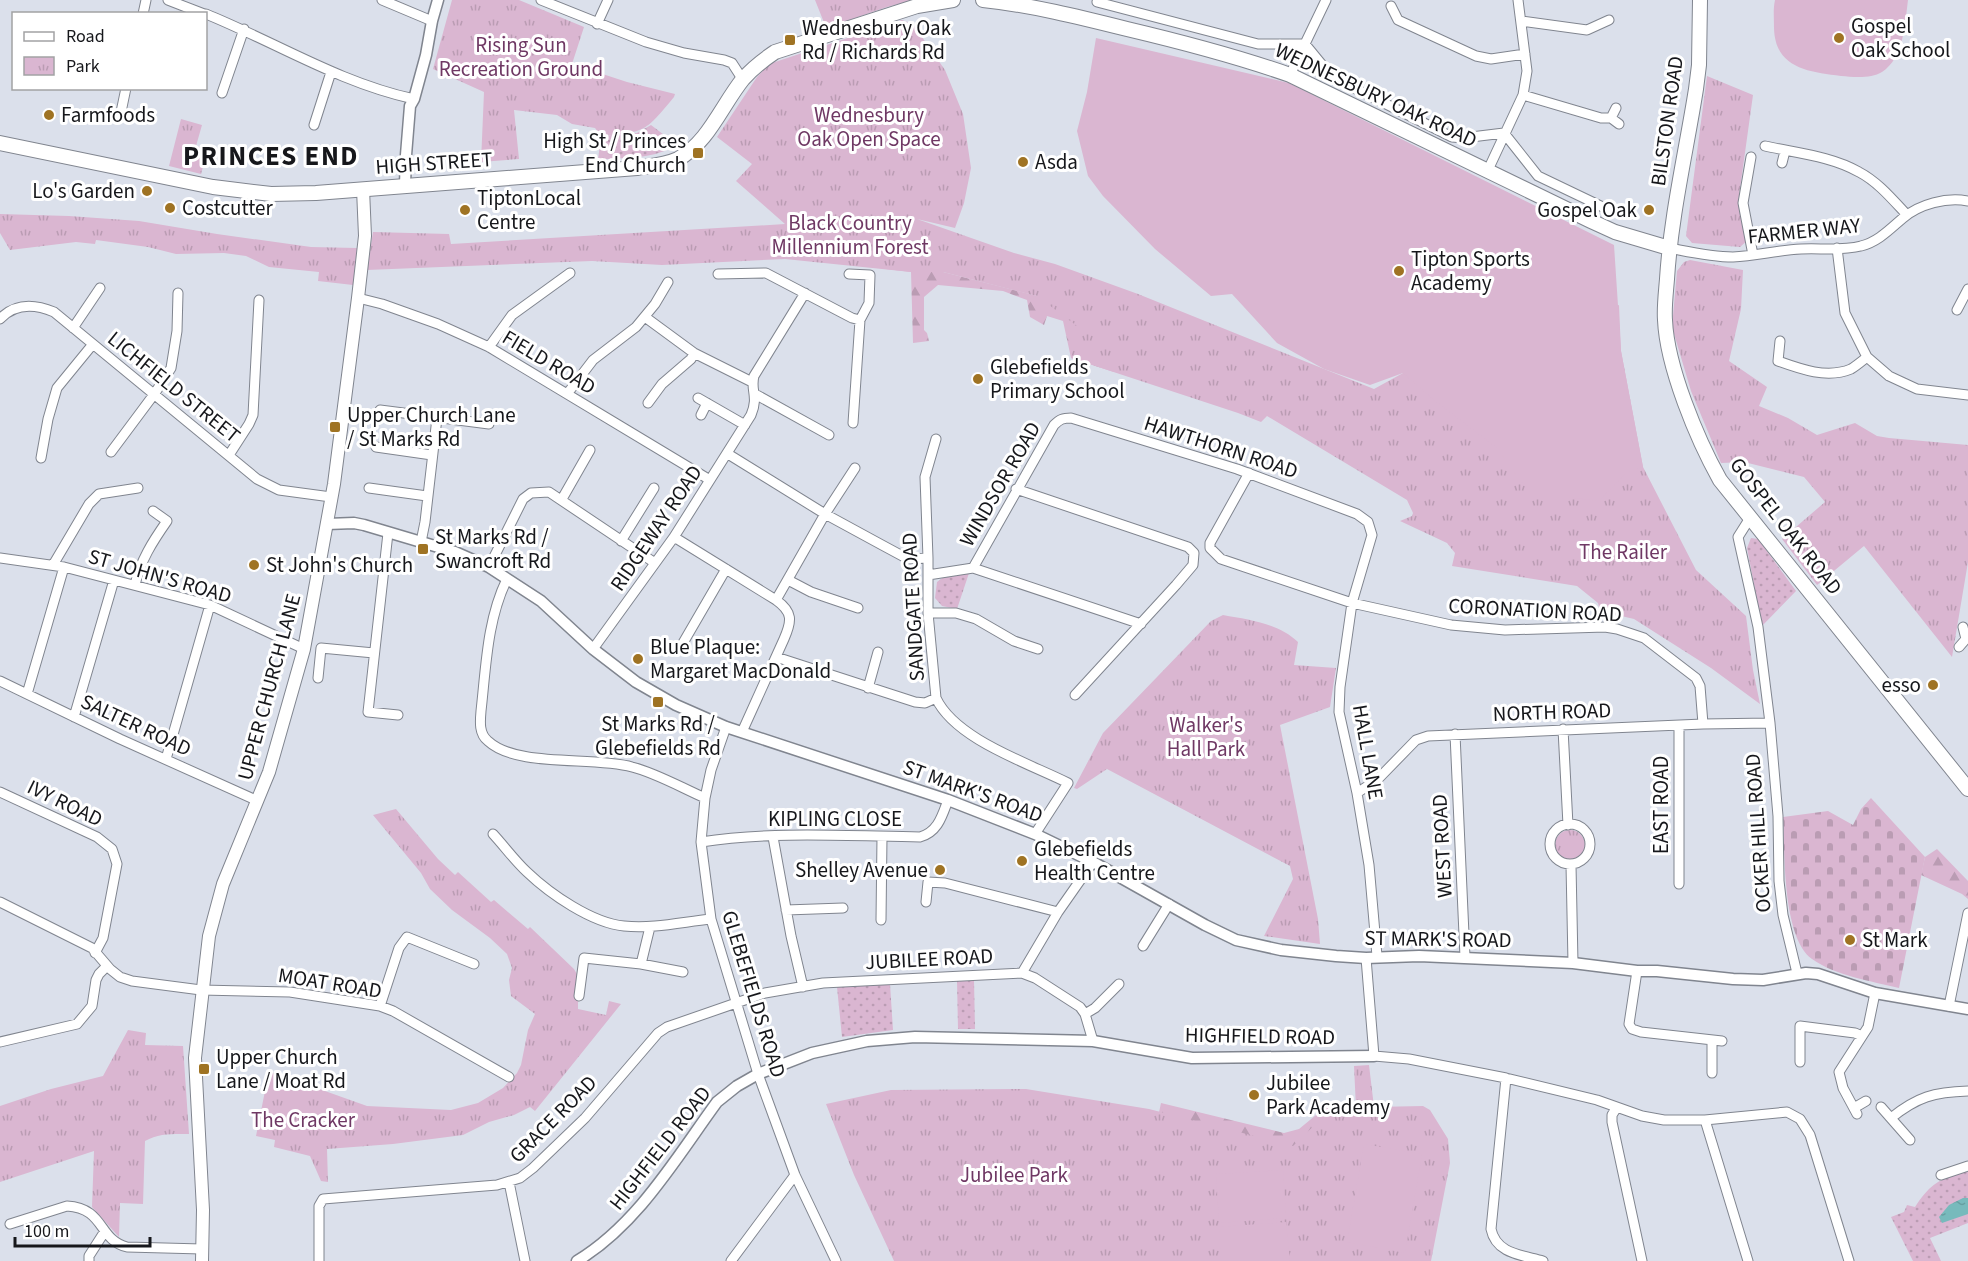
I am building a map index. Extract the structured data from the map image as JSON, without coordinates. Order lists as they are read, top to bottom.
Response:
{
  "streets": {
    "main road": [
      "WEDNESBURY OAK ROAD",
      "BILSTON ROAD",
      "HIGH STREET",
      "GOSPEL OAK ROAD",
      "UPPER CHURCH LANE"
    ],
    "street": [
      "FARMER WAY",
      "FIELD ROAD",
      "LICHFIELD STREET",
      "HAWTHORN ROAD",
      "WINDSOR ROAD",
      "RIDGEWAY ROAD",
      "ST JOHN'S ROAD",
      "SANDGATE ROAD",
      "CORONATION ROAD",
      "NORTH ROAD",
      "SALTER ROAD",
      "HALL LANE",
      "ST MARK'S ROAD",
      "IVY ROAD",
      "EAST ROAD",
      "KIPLING CLOSE",
      "OCKER HILL ROAD",
      "WEST ROAD",
      "JUBILEE ROAD",
      "MOAT ROAD",
      "GLEBEFIELDS ROAD",
      "HIGHFIELD ROAD",
      "GRACE ROAD"
    ]
  },
  "crossings": [
    ["WEDNESBURY OAK ROAD", "BILSTON ROAD"],
    ["WEDNESBURY OAK ROAD", "FARMER WAY"],
    ["WEDNESBURY OAK ROAD", "GOSPEL OAK ROAD"],
    ["BILSTON ROAD", "FARMER WAY"],
    ["BILSTON ROAD", "GOSPEL OAK ROAD"],
    ["HIGH STREET", "UPPER CHURCH LANE"],
    ["FARMER WAY", "GOSPEL OAK ROAD"],
    ["FIELD ROAD", "RIDGEWAY ROAD"],
    ["FIELD ROAD", "UPPER CHURCH LANE"],
    ["LICHFIELD STREET", "UPPER CHURCH LANE"],
    ["HAWTHORN ROAD", "WINDSOR ROAD"],
    ["HAWTHORN ROAD", "CORONATION ROAD"],
    ["HAWTHORN ROAD", "HALL LANE"],
    ["GOSPEL OAK ROAD", "OCKER HILL ROAD"],
    ["RIDGEWAY ROAD", "ST MARK'S ROAD"],
    ["ST JOHN'S ROAD", "UPPER CHURCH LANE"],
    ["SANDGATE ROAD", "ST MARK'S ROAD"],
    ["CORONATION ROAD", "NORTH ROAD"],
    ["CORONATION ROAD", "HALL LANE"],
    ["UPPER CHURCH LANE", "SALTER ROAD"],
    ["UPPER CHURCH LANE", "ST MARK'S ROAD"],
    ["UPPER CHURCH LANE", "MOAT ROAD"],
    ["NORTH ROAD", "HALL LANE"],
    ["NORTH ROAD", "EAST ROAD"],
    ["NORTH ROAD", "OCKER HILL ROAD"],
    ["NORTH ROAD", "WEST ROAD"],
    ["HALL LANE", "ST MARK'S ROAD"],
    ["HALL LANE", "HIGHFIELD ROAD"],
    ["ST MARK'S ROAD", "KIPLING CLOSE"],
    ["ST MARK'S ROAD", "OCKER HILL ROAD"],
    ["ST MARK'S ROAD", "WEST ROAD"],
    ["ST MARK'S ROAD", "GLEBEFIELDS ROAD"],
    ["IVY ROAD", "MOAT ROAD"],
    ["KIPLING CLOSE", "GLEBEFIELDS ROAD"],
    ["JUBILEE ROAD", "GLEBEFIELDS ROAD"],
    ["JUBILEE ROAD", "GRACE ROAD"],
    ["GLEBEFIELDS ROAD", "HIGHFIELD ROAD"],
    ["GLEBEFIELDS ROAD", "GRACE ROAD"]
  ],
  "districts": ["PRINCES END"],
  "parks": [
    "Rising Sun Recreation Ground",
    "Wednesbury Oak Open Space",
    "Black Country Millennium Forest",
    "The Railer",
    "Walker's Hall Park",
    "The Cracker",
    "Jubilee Park"
  ],
  "places": {
    "other": [
      "Gospel Oak School",
      "Farmfoods",
      "Asda",
      "Lo's Garden",
      "Costcutter",
      "TiptonLocal Centre",
      "Gospel Oak",
      "Tipton Sports Academy",
      "Glebefields Primary School",
      "St John's Church",
      "Blue Plaque: Margaret MacDonald",
      "esso",
      "Glebefields Health Centre",
      "Shelley Avenue",
      "St Mark",
      "Jubilee Park Academy"
    ],
    "transit": [
      "Wednesbury Oak Rd / Richards Rd",
      "High St / Princes End Church",
      "Upper Church Lane / St Marks Rd",
      "St Marks Rd / Swancroft Rd",
      "St Marks Rd / Glebefields Rd",
      "Upper Church Lane / Moat Rd"
    ]
  },
  "legend": ["Road", "Park"],
  "scale_bar": "100 m"
}
